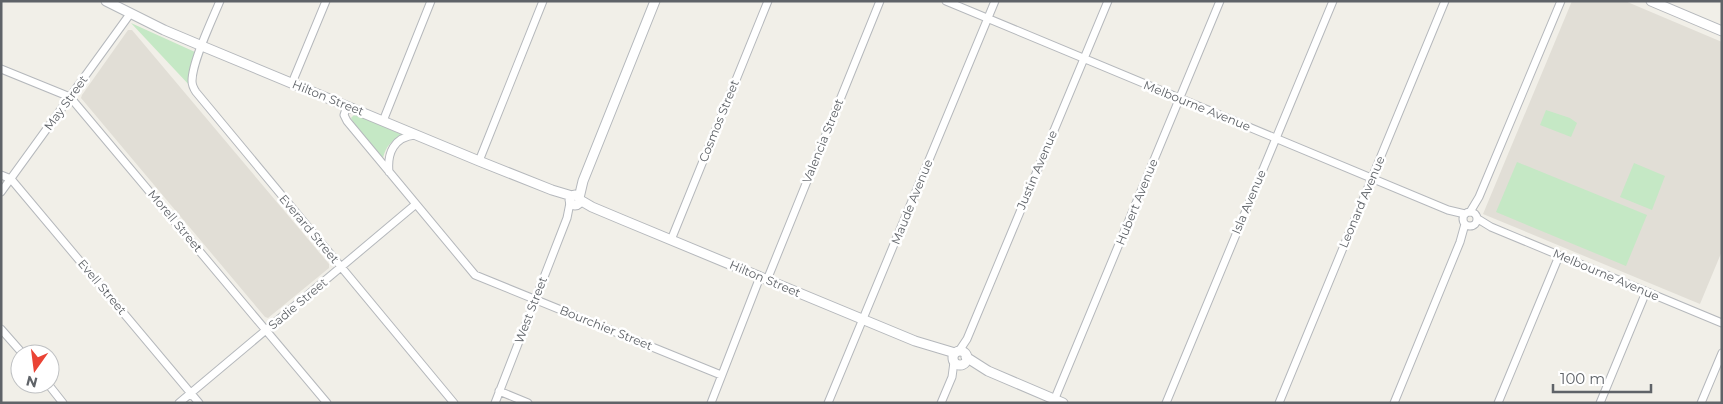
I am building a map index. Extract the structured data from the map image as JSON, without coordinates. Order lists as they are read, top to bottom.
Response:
{
  "streets": {
    "street": [
      "Hilton Street",
      "May Street",
      "Melbourne Avenue",
      "Cosmos Street",
      "Valencia Street",
      "Justin Avenue",
      "Maude Avenue",
      "Hubert Avenue",
      "Isla Avenue",
      "Leonard Avenue",
      "Morell Street",
      "Everard Street",
      "Evell Street",
      "Sadie Street",
      "West Street",
      "Bourchier Street"
    ]
  },
  "crossings": [
    ["Hilton Street", "May Street"],
    ["Hilton Street", "Cosmos Street"],
    ["Hilton Street", "Valencia Street"],
    ["Hilton Street", "Justin Avenue"],
    ["Hilton Street", "Maude Avenue"],
    ["Hilton Street", "Hubert Avenue"],
    ["Hilton Street", "Everard Street"],
    ["Hilton Street", "West Street"],
    ["Hilton Street", "Bourchier Street"],
    ["May Street", "Morell Street"],
    ["May Street", "Evell Street"],
    ["Melbourne Avenue", "Justin Avenue"],
    ["Melbourne Avenue", "Maude Avenue"],
    ["Melbourne Avenue", "Hubert Avenue"],
    ["Melbourne Avenue", "Isla Avenue"],
    ["Melbourne Avenue", "Leonard Avenue"],
    ["Valencia Street", "Bourchier Street"],
    ["Morell Street", "Sadie Street"],
    ["Everard Street", "Sadie Street"],
    ["Evell Street", "Sadie Street"],
    ["Sadie Street", "Bourchier Street"],
    ["West Street", "Bourchier Street"]
  ],
  "scale_bar": "100 m",
  "north": "bottom"
}
